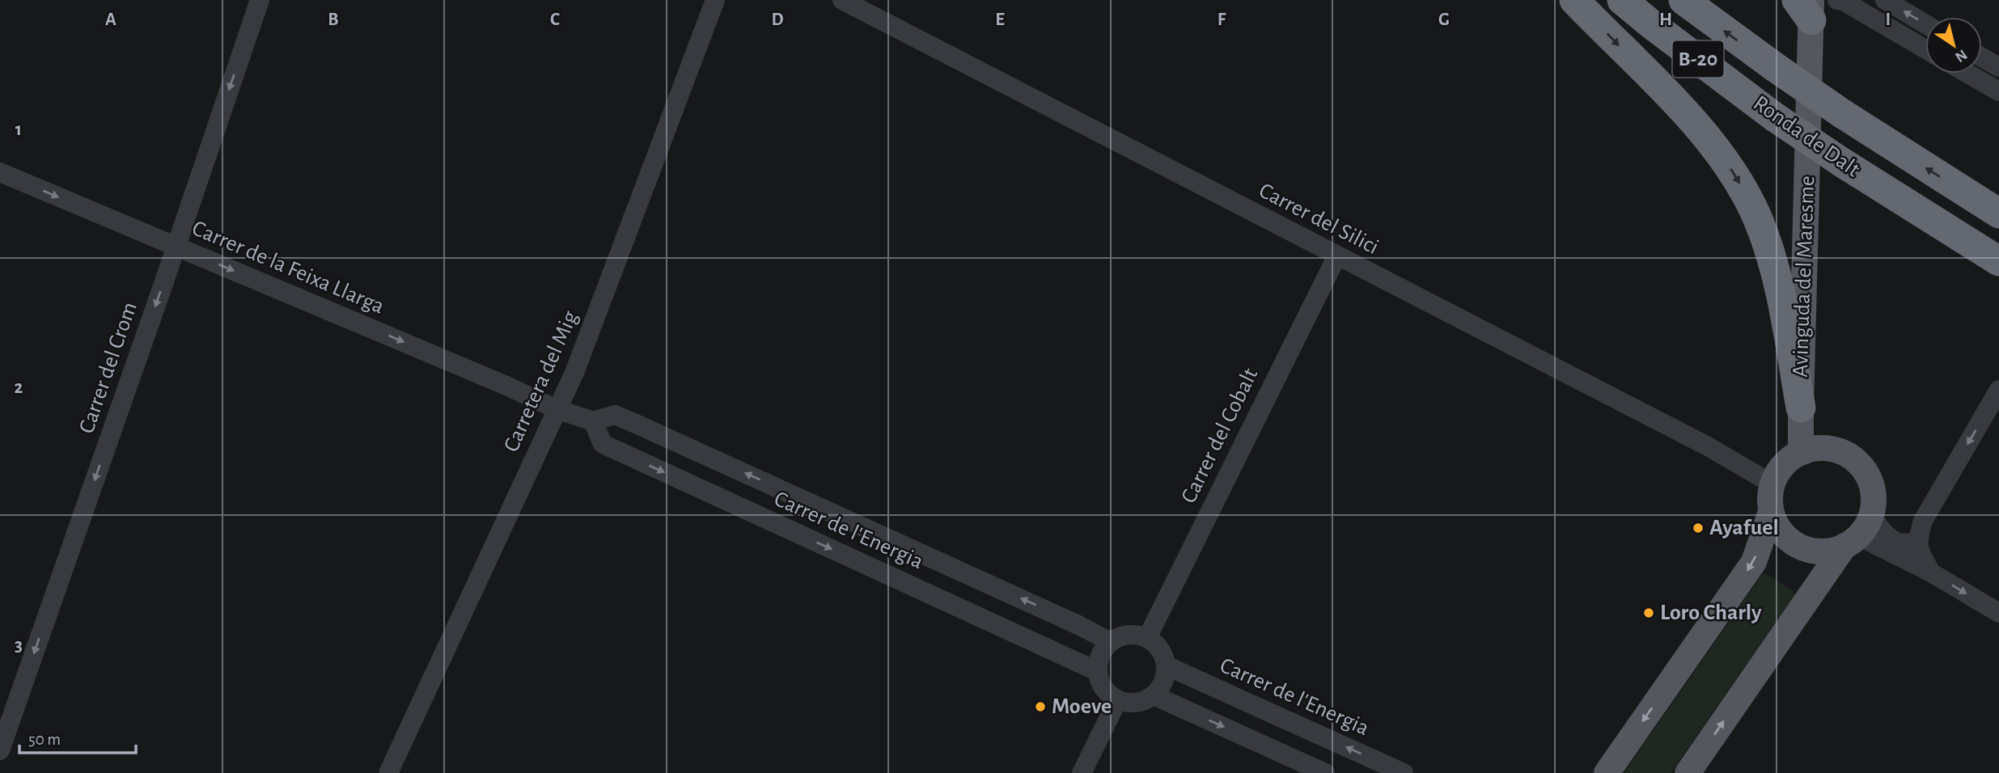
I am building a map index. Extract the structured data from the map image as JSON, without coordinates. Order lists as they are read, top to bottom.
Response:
{
  "streets": {
    "highway": ["B-20", "Ronda de Dalt"],
    "main road": ["Avinguda del Maresme"],
    "street": [
      "Carrer del Silici",
      "Carrer de la Feixa Llarga",
      "Carrer del Crom",
      "Carretera del Mig",
      "Carrer del Cobalt",
      "Carrer de l'Energia"
    ]
  },
  "crossings": [
    ["Carrer del Silici", "Avinguda del Maresme"],
    ["Carrer del Silici", "Carrer del Cobalt"],
    ["Carrer de la Feixa Llarga", "Carrer del Crom"],
    ["Carrer de la Feixa Llarga", "Carretera del Mig"],
    ["Carrer de la Feixa Llarga", "Carrer de l'Energia"],
    ["Carretera del Mig", "Carrer de l'Energia"],
    ["Carrer del Cobalt", "Carrer de l'Energia"]
  ],
  "one_way": ["Carrer de la Feixa Llarga", "Carrer del Crom"],
  "places": ["Ayafuel", "Loro Charly", "Moeve"],
  "scale_bar": "50 m",
  "north": "bottom right",
  "grid": {
    "columns": [
      "A",
      "B",
      "C",
      "D",
      "E",
      "F",
      "G",
      "H",
      "I"
    ],
    "rows": ["1", "2", "3"]
  }
}
